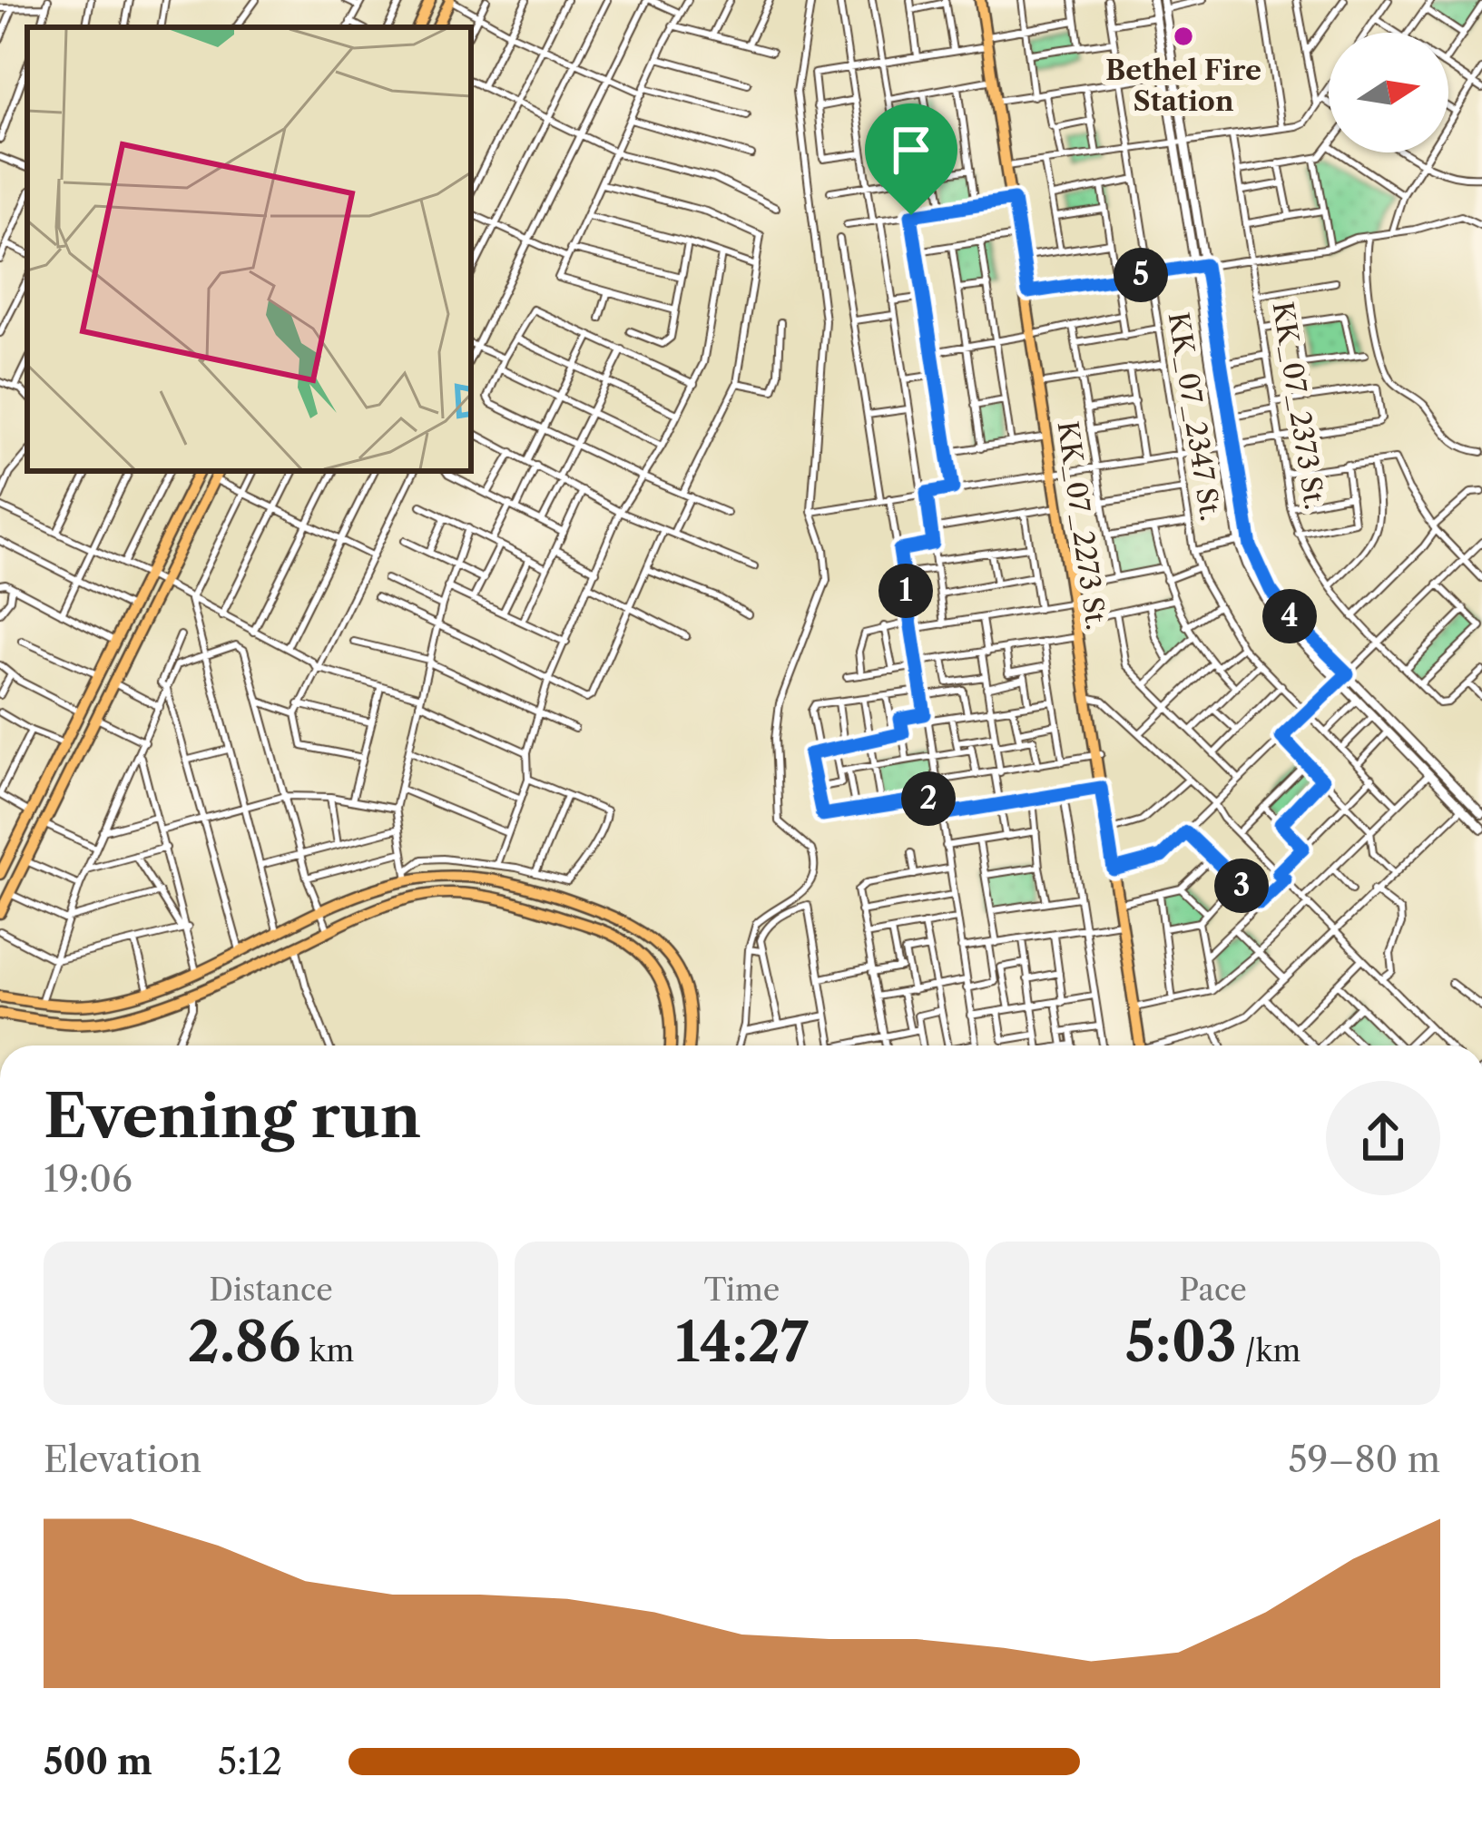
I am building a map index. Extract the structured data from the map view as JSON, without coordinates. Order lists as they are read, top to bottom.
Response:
{
  "streets": {
    "main road": ["KK_07_2273 St."],
    "street": ["KK_07_2373 St.", "KK_07_2347 St."]
  },
  "places": ["Bethel Fire Station"],
  "north": "right",
  "page": {
    "pins": [
      "5",
      "1",
      "4",
      "2",
      "3"
    ],
    "heading": ["Evening run", "19:06"],
    "stats": [
      ["Distance", "2.86 km"],
      ["Time", "14:27"],
      ["Pace", "5:03 /km"]
    ],
    "chart": ["Elevation", "59–80 m"],
    "list": [
      {
        "name": "500 m",
        "note": "5:12"
      }
    ]
  }
}
